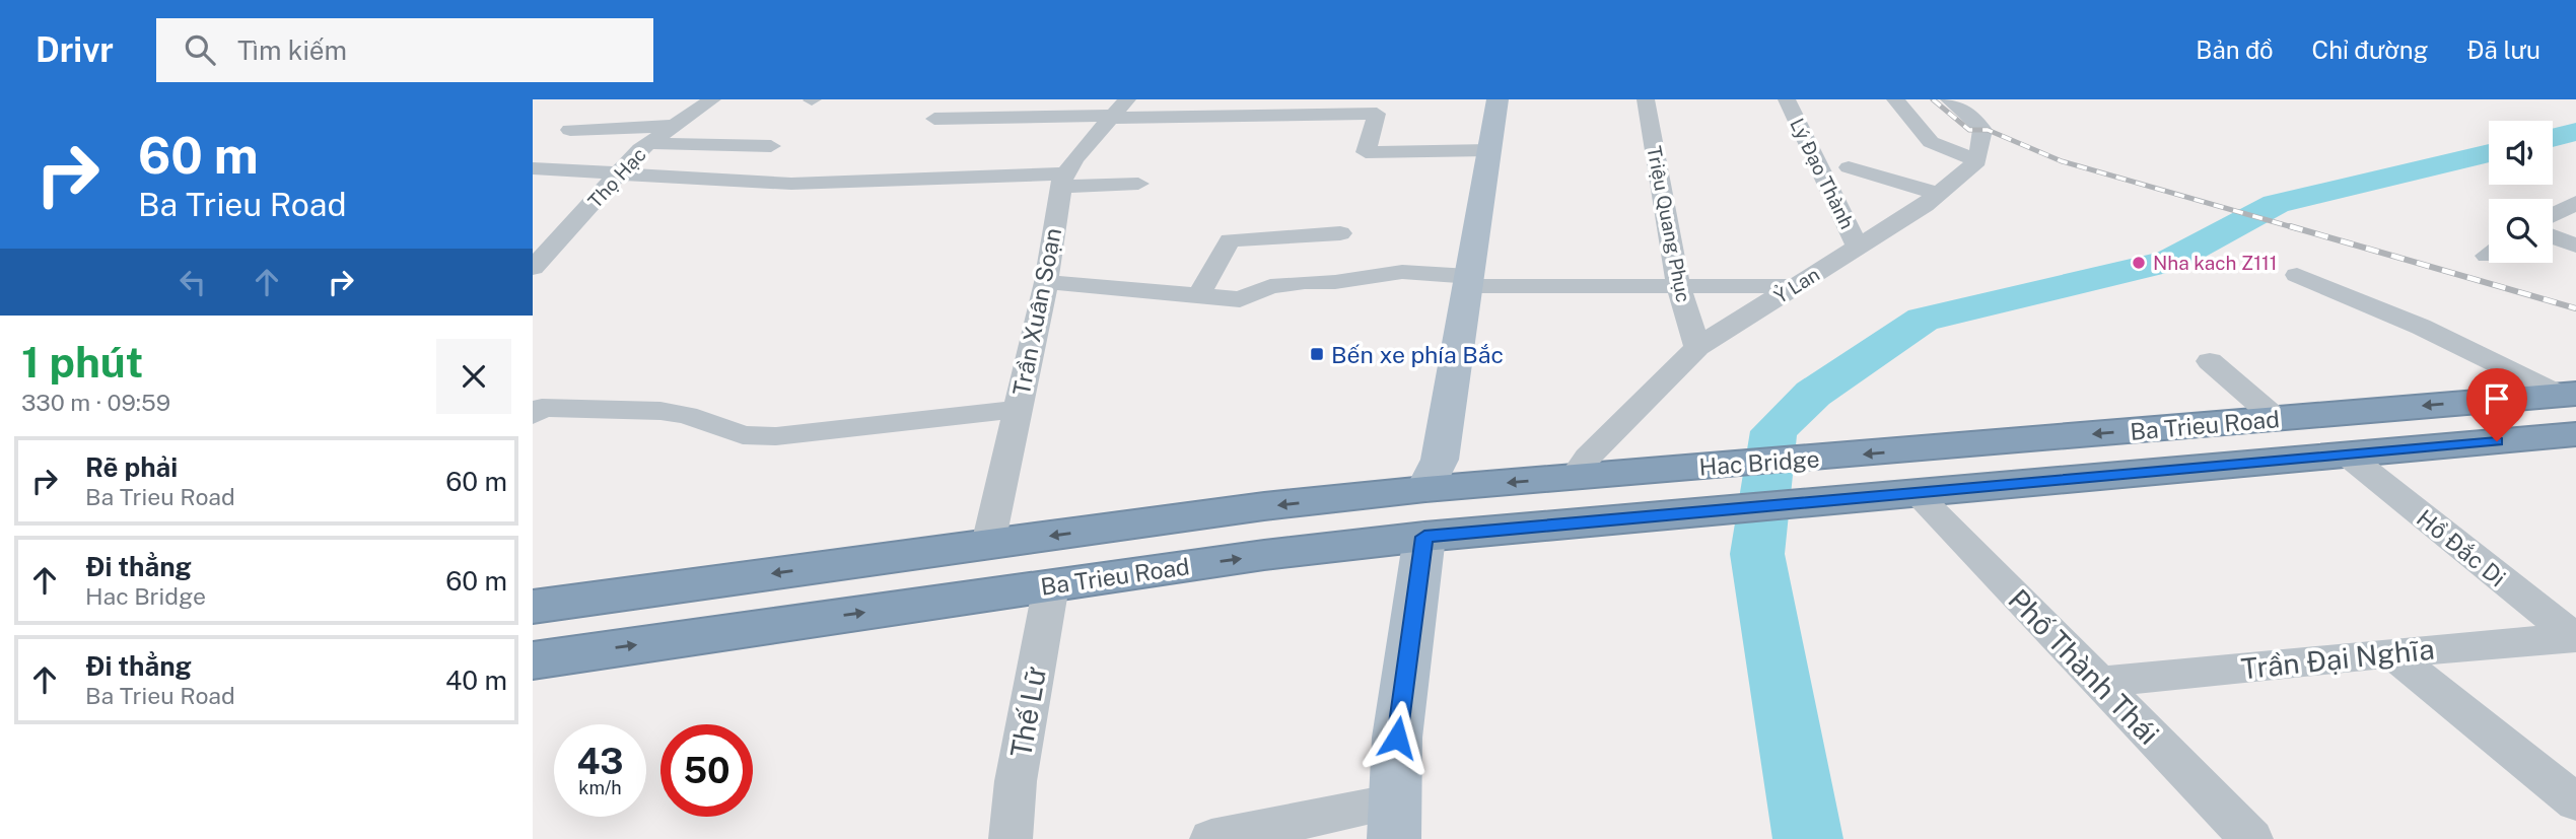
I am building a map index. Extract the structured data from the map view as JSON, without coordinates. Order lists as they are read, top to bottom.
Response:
{
  "streets": {
    "highway": ["Ba Trieu Road", "Hac Bridge"],
    "street": [
      "Lý Đạo Thành",
      "Thọ Hạc",
      "Triệu Quang Phục",
      "Ỷ Lan",
      "Trần Xuân Soạn",
      "Hồ Đắc Di",
      "Trần Đại Nghĩa",
      "Phố Thành Thái",
      "Thế Lữ"
    ]
  },
  "crossings": [
    ["Lý Đạo Thành", "Ỷ Lan"],
    ["Triệu Quang Phục", "Ỷ Lan"],
    ["Ỷ Lan", "Hac Bridge"],
    ["Ba Trieu Road", "Hac Bridge"],
    ["Ba Trieu Road", "Hồ Đắc Di"],
    ["Ba Trieu Road", "Phố Thành Thái"],
    ["Ba Trieu Road", "Thế Lữ"],
    ["Hồ Đắc Di", "Trần Đại Nghĩa"],
    ["Trần Đại Nghĩa", "Phố Thành Thái"]
  ],
  "places": {
    "other": ["Nha kach Z111"],
    "transit": ["Bến xe phía Bắc"]
  },
  "page": {
    "header": "Drivr",
    "search": "Tìm kiếm",
    "nav": ["Bản đồ", "Chỉ đường", "Đã lưu"],
    "turn": ["60 m", "Ba Trieu Road"],
    "heading": ["1 phút", "330 m · 09:59"],
    "list": [
      {
        "name": "Rẽ phải",
        "note": "Ba Trieu Road",
        "value": "60 m"
      },
      {
        "name": "Đi thẳng",
        "note": "Hac Bridge",
        "value": "60 m"
      },
      {
        "name": "Đi thẳng",
        "note": "Ba Trieu Road",
        "value": "40 m"
      }
    ],
    "speed": "43 km/h",
    "limit": "50"
  }
}
